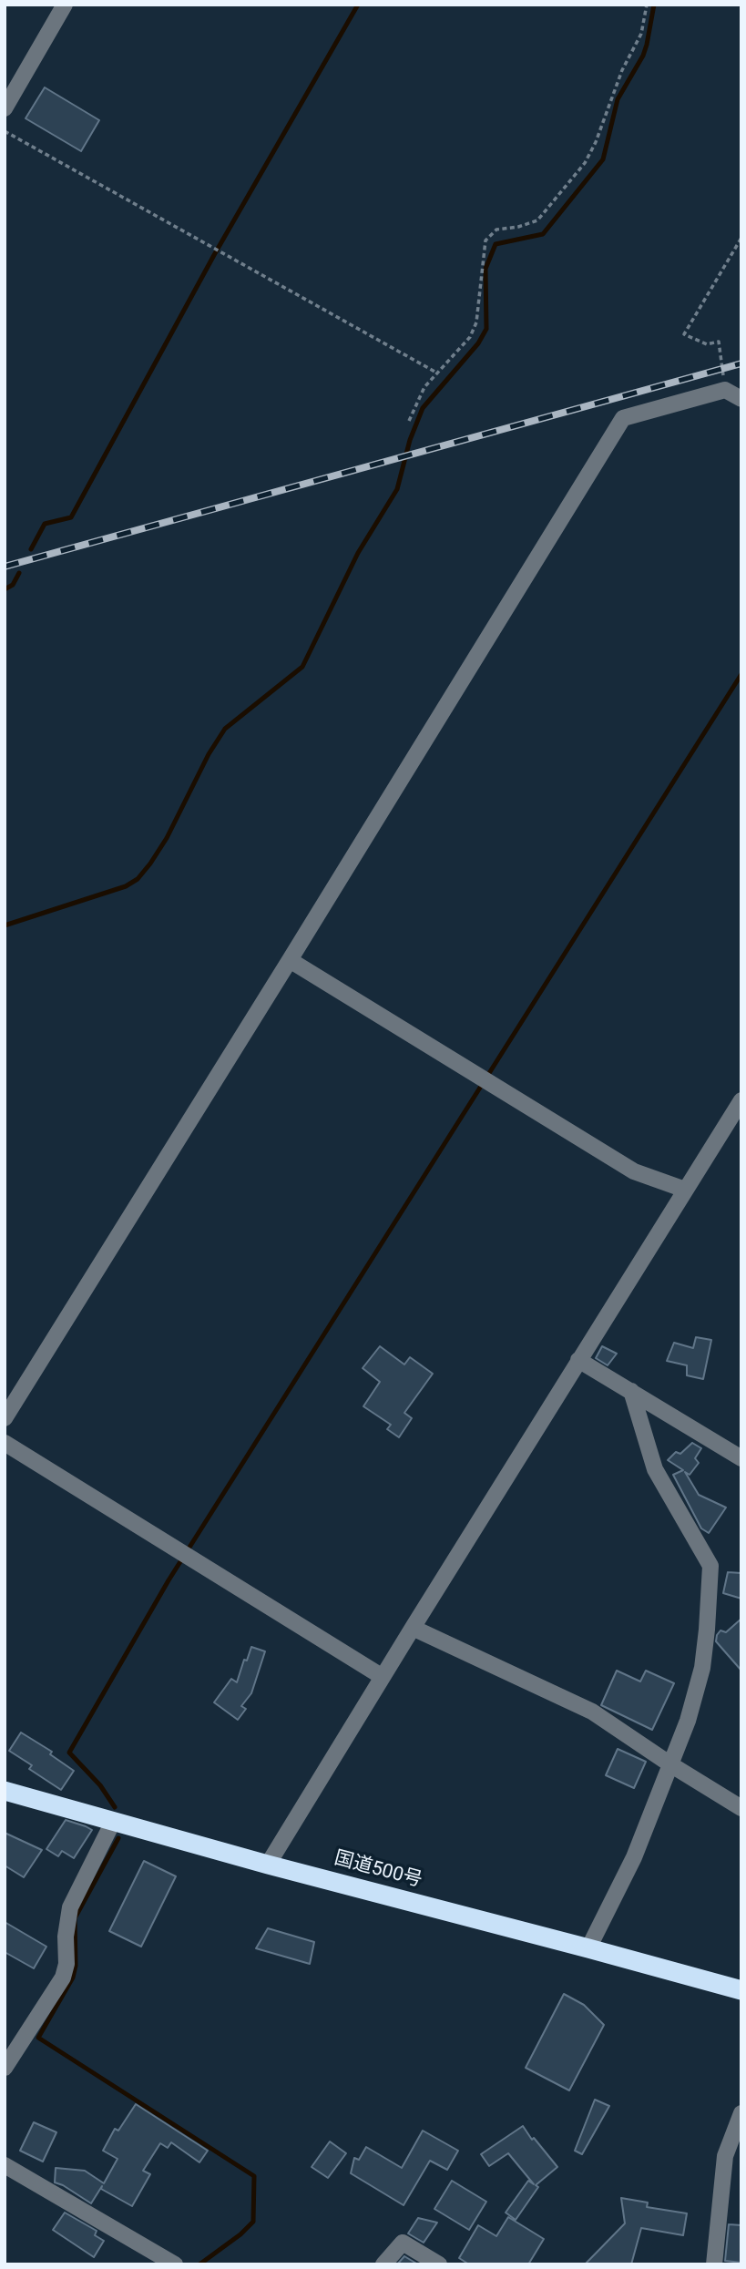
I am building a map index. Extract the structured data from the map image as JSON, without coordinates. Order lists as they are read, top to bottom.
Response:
{
  "streets": {
    "highway": ["国道500号"]
  }
}
